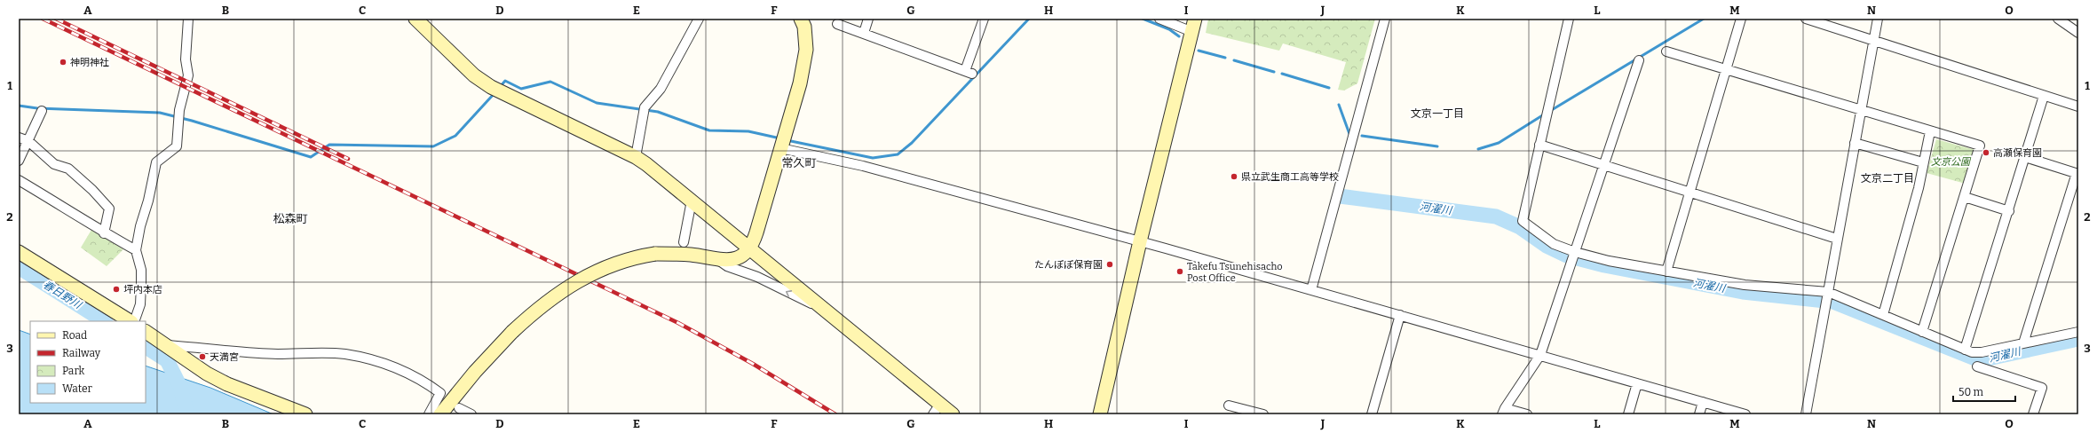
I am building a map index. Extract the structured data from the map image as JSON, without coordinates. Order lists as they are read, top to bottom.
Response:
{
  "districts": [
    "文京一丁目",
    "常久町",
    "文京二丁目",
    "松森町"
  ],
  "water": ["河濯川", "春日野川"],
  "parks": ["文京公園"],
  "places": [
    "神明神社",
    "高瀬保育園",
    "県立武生商工高等学校",
    "たんぽぽ保育園",
    "Takefu Tsunehisacho Post Office",
    "坪内本店",
    "天満宮"
  ],
  "legend": [
    "Road",
    "Railway",
    "Park",
    "Water"
  ],
  "scale_bar": "50 m",
  "grid": {
    "columns": [
      "A",
      "B",
      "C",
      "D",
      "E",
      "F",
      "G",
      "H",
      "I",
      "J",
      "K",
      "L",
      "M",
      "N",
      "O"
    ],
    "rows": ["1", "2", "3"]
  }
}
